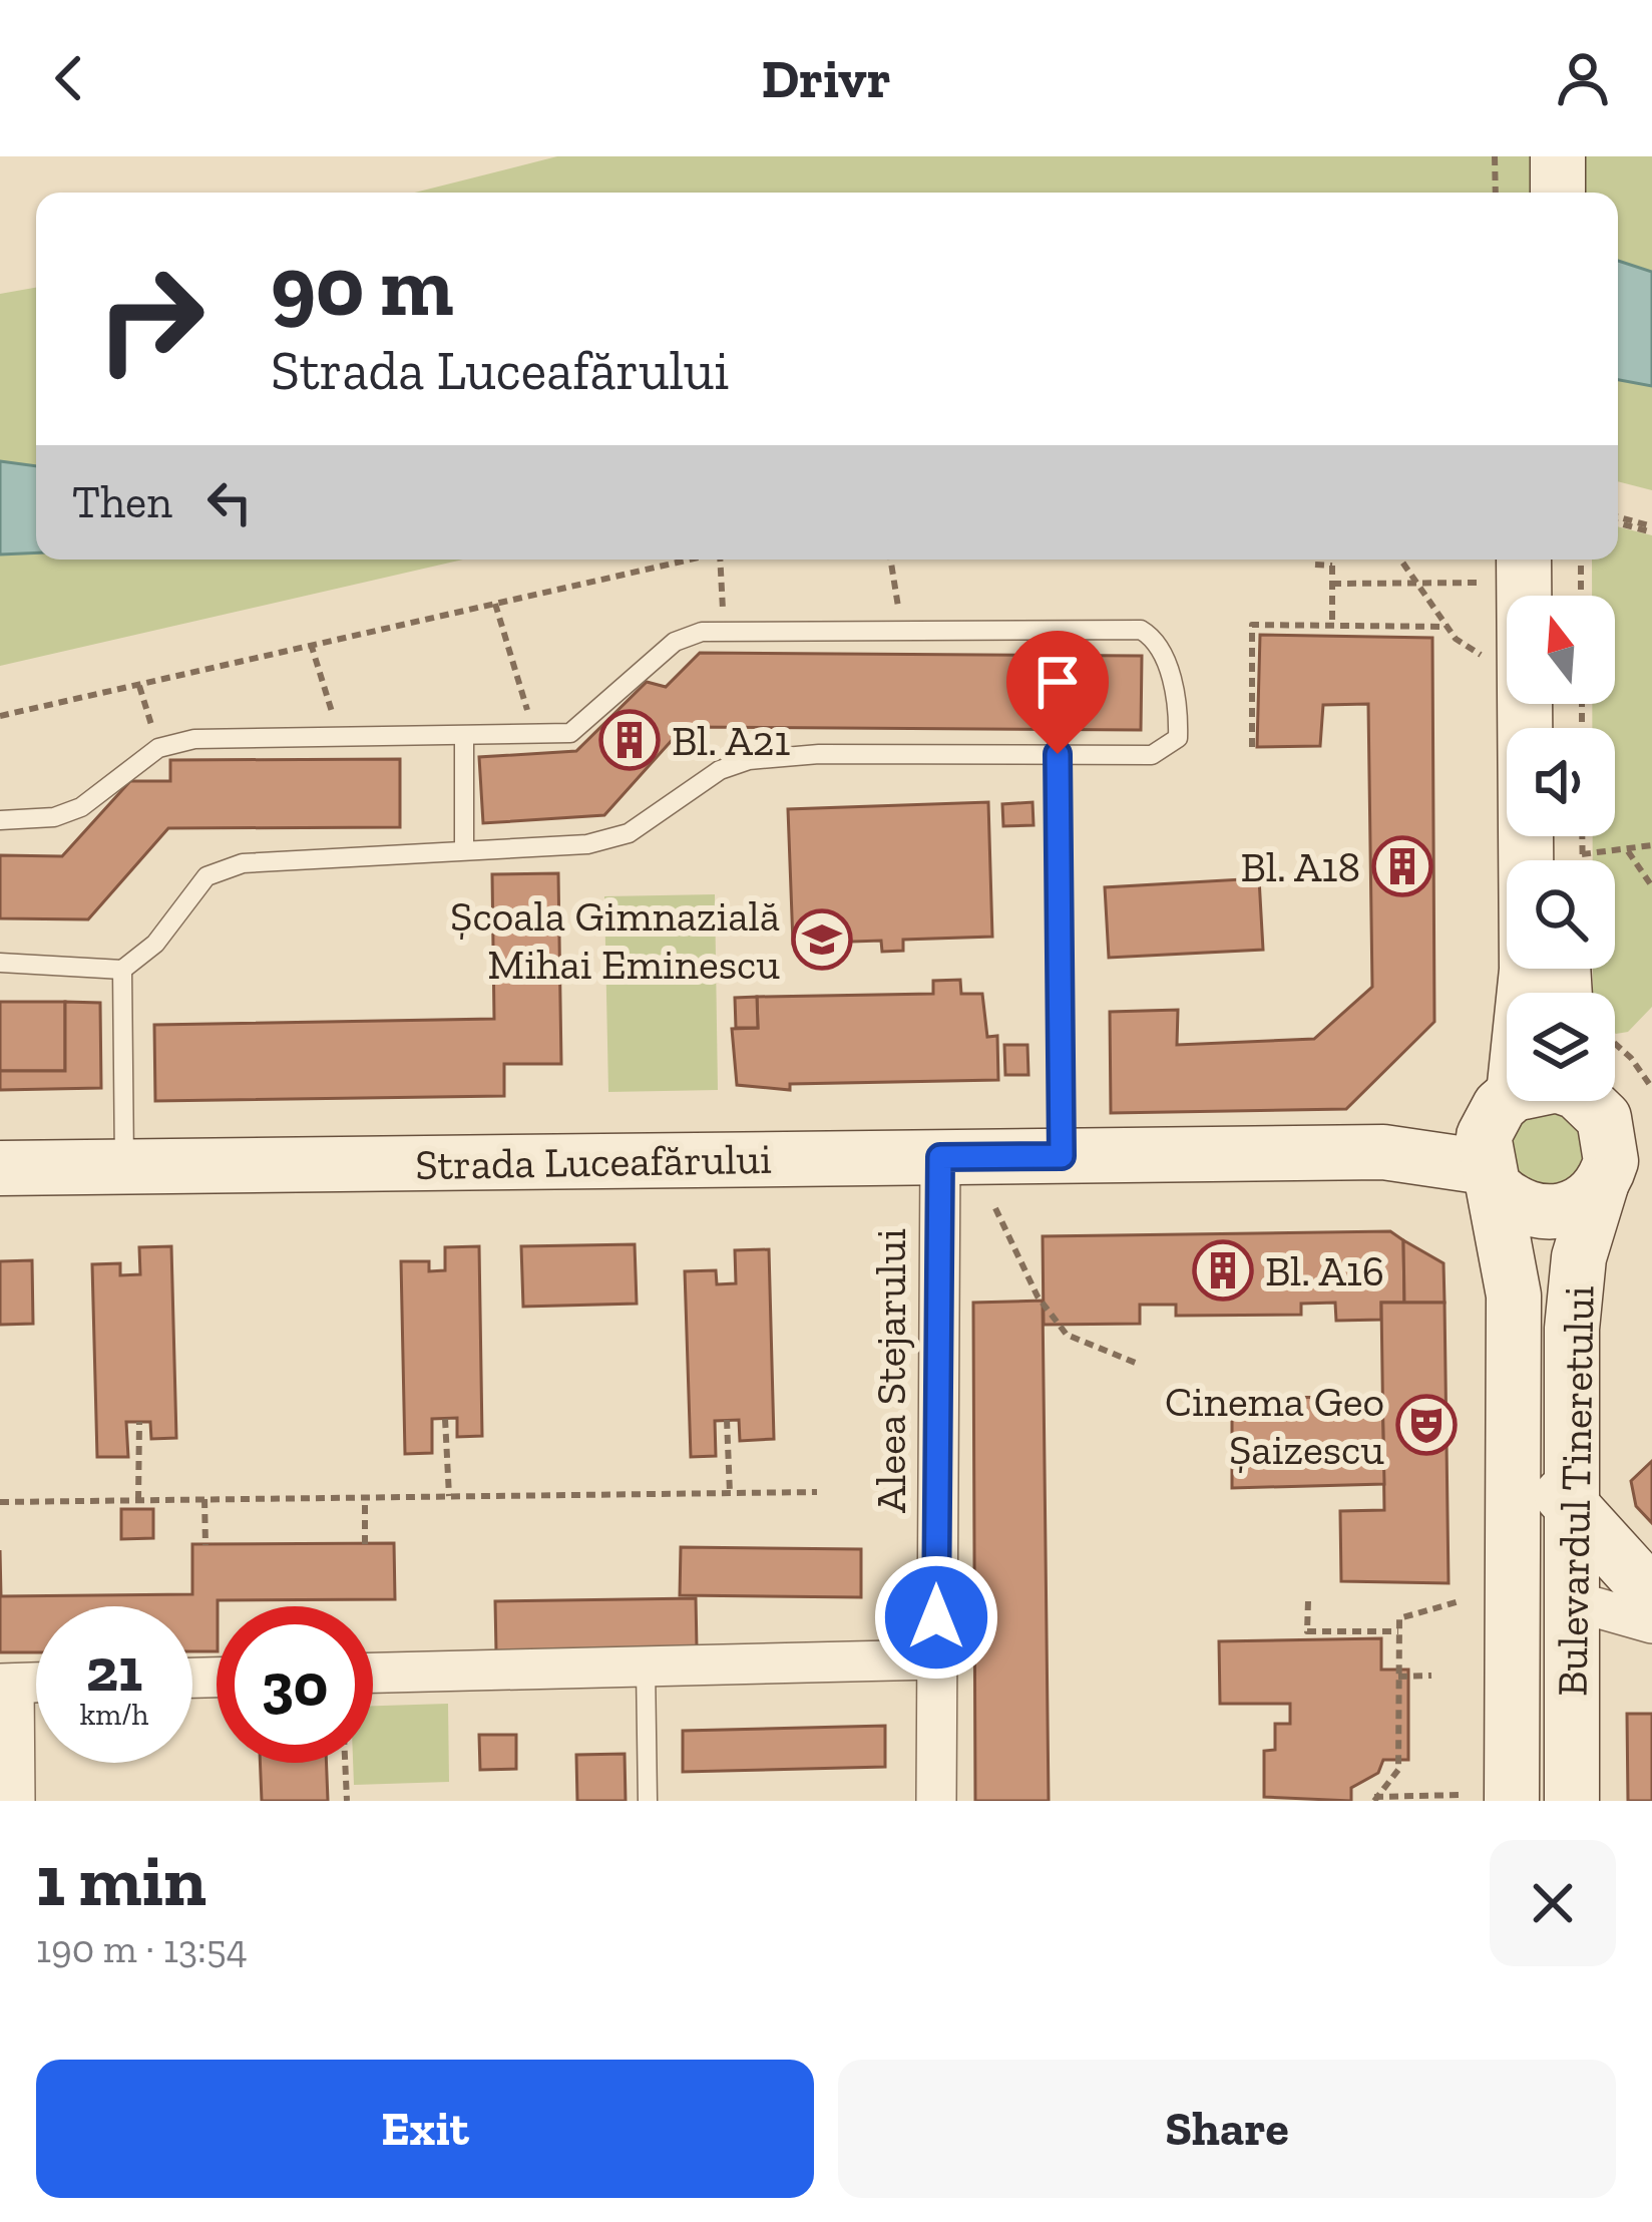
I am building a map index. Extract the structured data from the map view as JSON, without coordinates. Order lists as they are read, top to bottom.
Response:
{
  "streets": {
    "main road": ["Strada Luceafărului", "Bulevardul Tineretului"],
    "street": ["Aleea Stejarului"]
  },
  "crossings": [
    ["Strada Luceafărului", "Aleea Stejarului"],
    ["Strada Luceafărului", "Bulevardul Tineretului"]
  ],
  "places": {
    "building": ["Bl. A21", "Bl. A18", "Bl. A16"],
    "school or university": ["Școala Gimnazială Mihai Eminescu"],
    "theatre": ["Cinema Geo Șaizescu"]
  },
  "north": "top",
  "page": {
    "header": "Drivr",
    "turn": ["90 m", "Strada Luceafărului"],
    "then": "Then",
    "speed": "21 km/h",
    "limit": "30",
    "heading": ["1 min", "190 m · 13:54"],
    "buttons": ["Exit", "Share"]
  }
}
